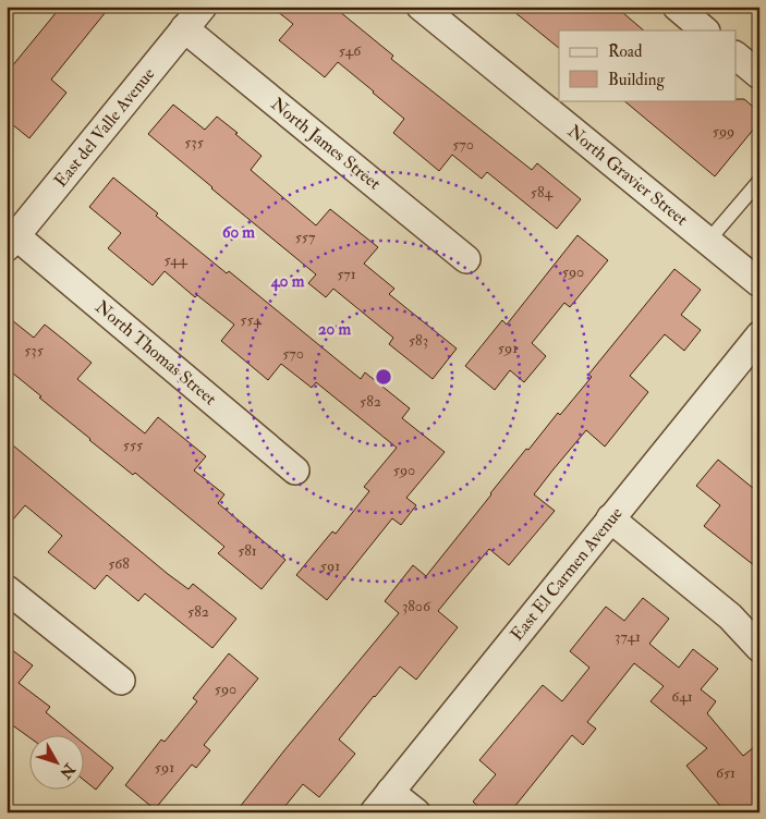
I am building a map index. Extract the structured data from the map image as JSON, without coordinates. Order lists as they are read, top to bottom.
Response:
{
  "streets": {
    "street": [
      "East del Valle Avenue",
      "North James Street",
      "North Gravier Street",
      "North Thomas Street",
      "East El Carmen Avenue"
    ]
  },
  "crossings": [
    ["East del Valle Avenue", "North James Street"],
    ["East del Valle Avenue", "North Thomas Street"]
  ],
  "house_numbers": [
    "546",
    "599",
    "535",
    "570",
    "584",
    "557",
    "544",
    "590",
    "571",
    "554",
    "583",
    "591",
    "535",
    "570",
    "582",
    "555",
    "590",
    "581",
    "568",
    "591",
    "3806",
    "582",
    "3741",
    "590",
    "641",
    "591",
    "651"
  ],
  "legend": ["Road", "Building"],
  "north": "bottom right",
  "rings": ["60 m", "40 m", "20 m"]
}
